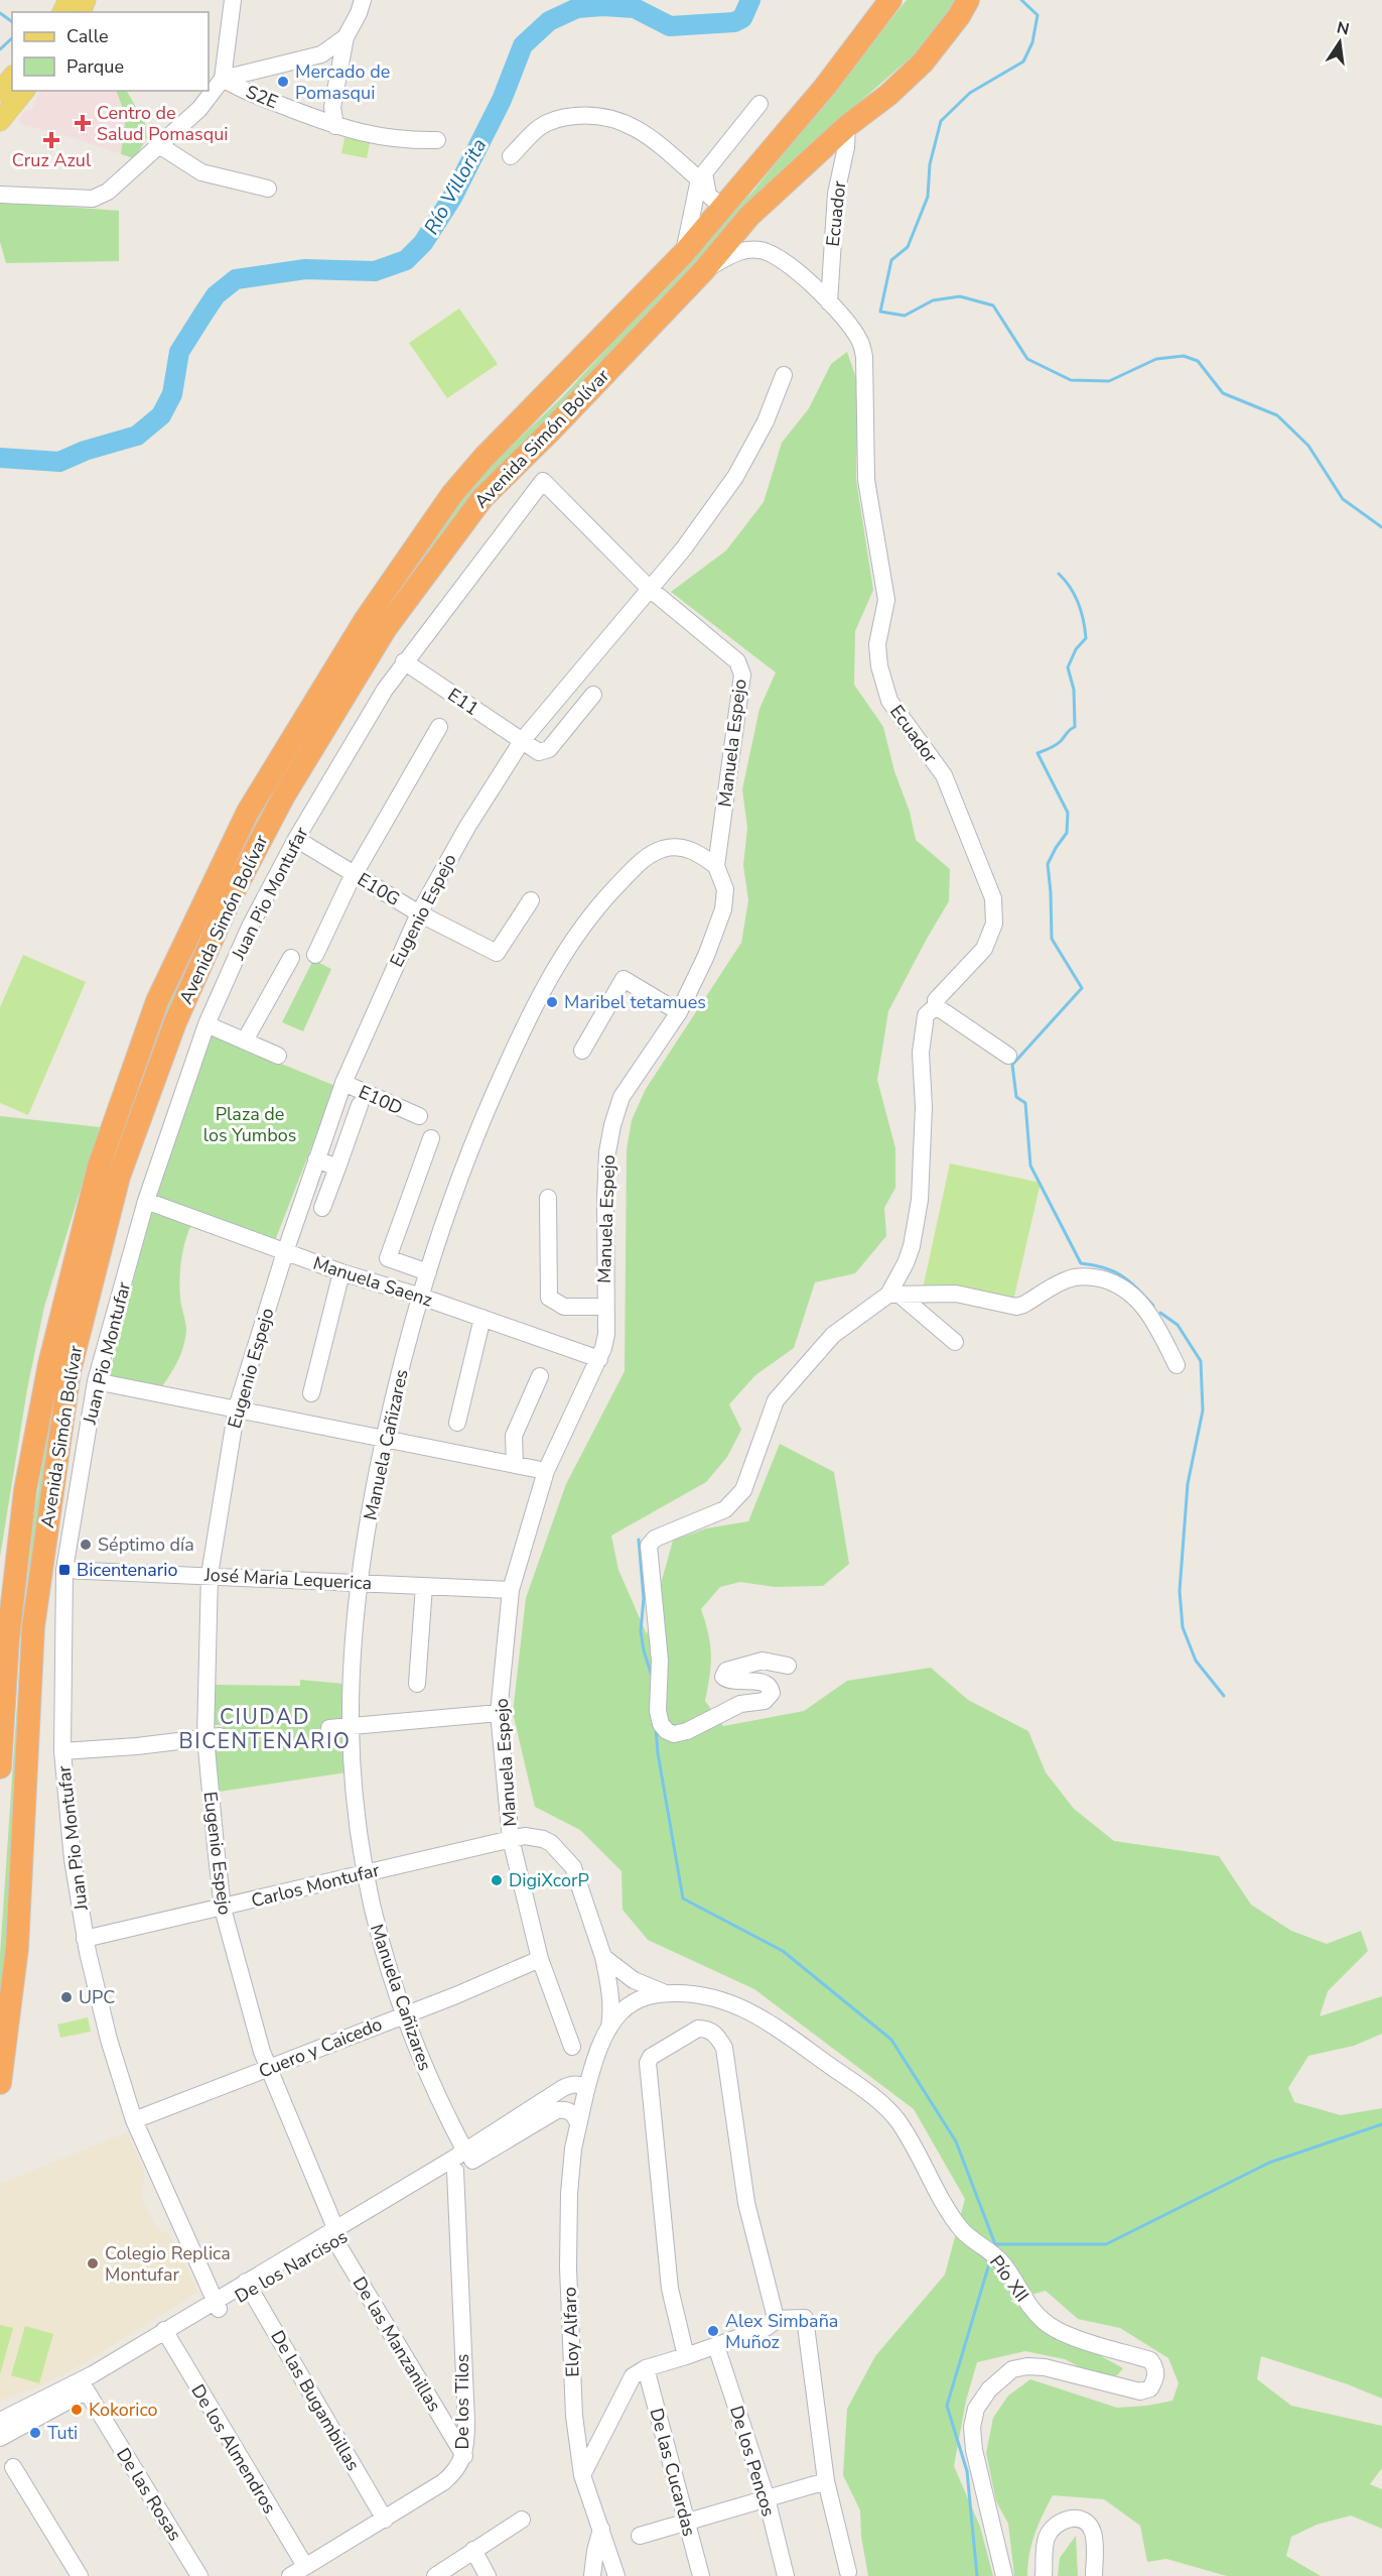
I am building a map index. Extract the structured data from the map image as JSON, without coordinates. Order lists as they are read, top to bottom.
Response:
{
  "streets": {
    "highway": ["Avenida Simón Bolívar"],
    "street": [
      "S2E",
      "Ecuador",
      "E11",
      "Manuela Espejo",
      "E10G",
      "Juan Pio Montufar",
      "Eugenio Espejo",
      "E10D",
      "Manuela Saenz",
      "Manuela Cañizares",
      "José Maria Lequerica",
      "Carlos Montufar",
      "Cuero y Caicedo",
      "De los Narcisos",
      "Pío XII",
      "Eloy Alfaro",
      "De las Manzanillas",
      "De las Bugambillas",
      "De los Tilos",
      "De los Almendros",
      "De los Pencos",
      "De las Cucardas",
      "De las Rosas"
    ]
  },
  "crossings": [
    ["Ecuador", "Avenida Simón Bolívar"],
    ["E11", "Juan Pio Montufar"],
    ["E11", "Eugenio Espejo"],
    ["Manuela Espejo", "Juan Pio Montufar"],
    ["Manuela Espejo", "Eugenio Espejo"],
    ["Manuela Espejo", "Manuela Saenz"],
    ["Manuela Espejo", "Manuela Cañizares"],
    ["Manuela Espejo", "José Maria Lequerica"],
    ["Manuela Espejo", "Carlos Montufar"],
    ["Manuela Espejo", "Cuero y Caicedo"],
    ["E10G", "Juan Pio Montufar"],
    ["E10G", "Eugenio Espejo"],
    ["Juan Pio Montufar", "Manuela Saenz"],
    ["Juan Pio Montufar", "José Maria Lequerica"],
    ["Juan Pio Montufar", "Carlos Montufar"],
    ["Juan Pio Montufar", "Cuero y Caicedo"],
    ["Juan Pio Montufar", "De los Narcisos"],
    ["Eugenio Espejo", "E10D"],
    ["Eugenio Espejo", "Manuela Saenz"],
    ["Eugenio Espejo", "José Maria Lequerica"],
    ["Eugenio Espejo", "Carlos Montufar"],
    ["Eugenio Espejo", "Cuero y Caicedo"],
    ["Eugenio Espejo", "De los Narcisos"],
    ["Eugenio Espejo", "De las Manzanillas"],
    ["Manuela Saenz", "Manuela Cañizares"],
    ["Manuela Cañizares", "José Maria Lequerica"],
    ["Manuela Cañizares", "Carlos Montufar"],
    ["Manuela Cañizares", "Cuero y Caicedo"],
    ["Manuela Cañizares", "De los Narcisos"],
    ["Carlos Montufar", "Pío XII"],
    ["De los Narcisos", "Pío XII"],
    ["De los Narcisos", "Eloy Alfaro"],
    ["De los Narcisos", "De las Manzanillas"],
    ["De los Narcisos", "De las Bugambillas"],
    ["De los Narcisos", "De los Tilos"],
    ["De los Narcisos", "De los Almendros"],
    ["De los Narcisos", "De las Rosas"],
    ["Pío XII", "Eloy Alfaro"],
    ["De las Manzanillas", "De los Tilos"],
    ["De las Bugambillas", "De los Tilos"],
    ["De los Tilos", "De los Almendros"]
  ],
  "districts": ["CIUDAD BICENTENARIO"],
  "water": ["Río Villorita"],
  "parks": ["Plaza de los Yumbos"],
  "places": {
    "other": [
      "Mercado de Pomasqui",
      "Maribel tetamues",
      "Séptimo día",
      "DigiXcorP",
      "UPC",
      "Colegio Replica Montufar",
      "Alex Simbaña Muñoz",
      "Kokorico",
      "Tuti"
    ],
    "health": ["Centro de Salud Pomasqui", "Cruz Azul"],
    "transit": ["Bicentenario"]
  },
  "legend": ["Calle", "Parque"],
  "north": "top"
}
